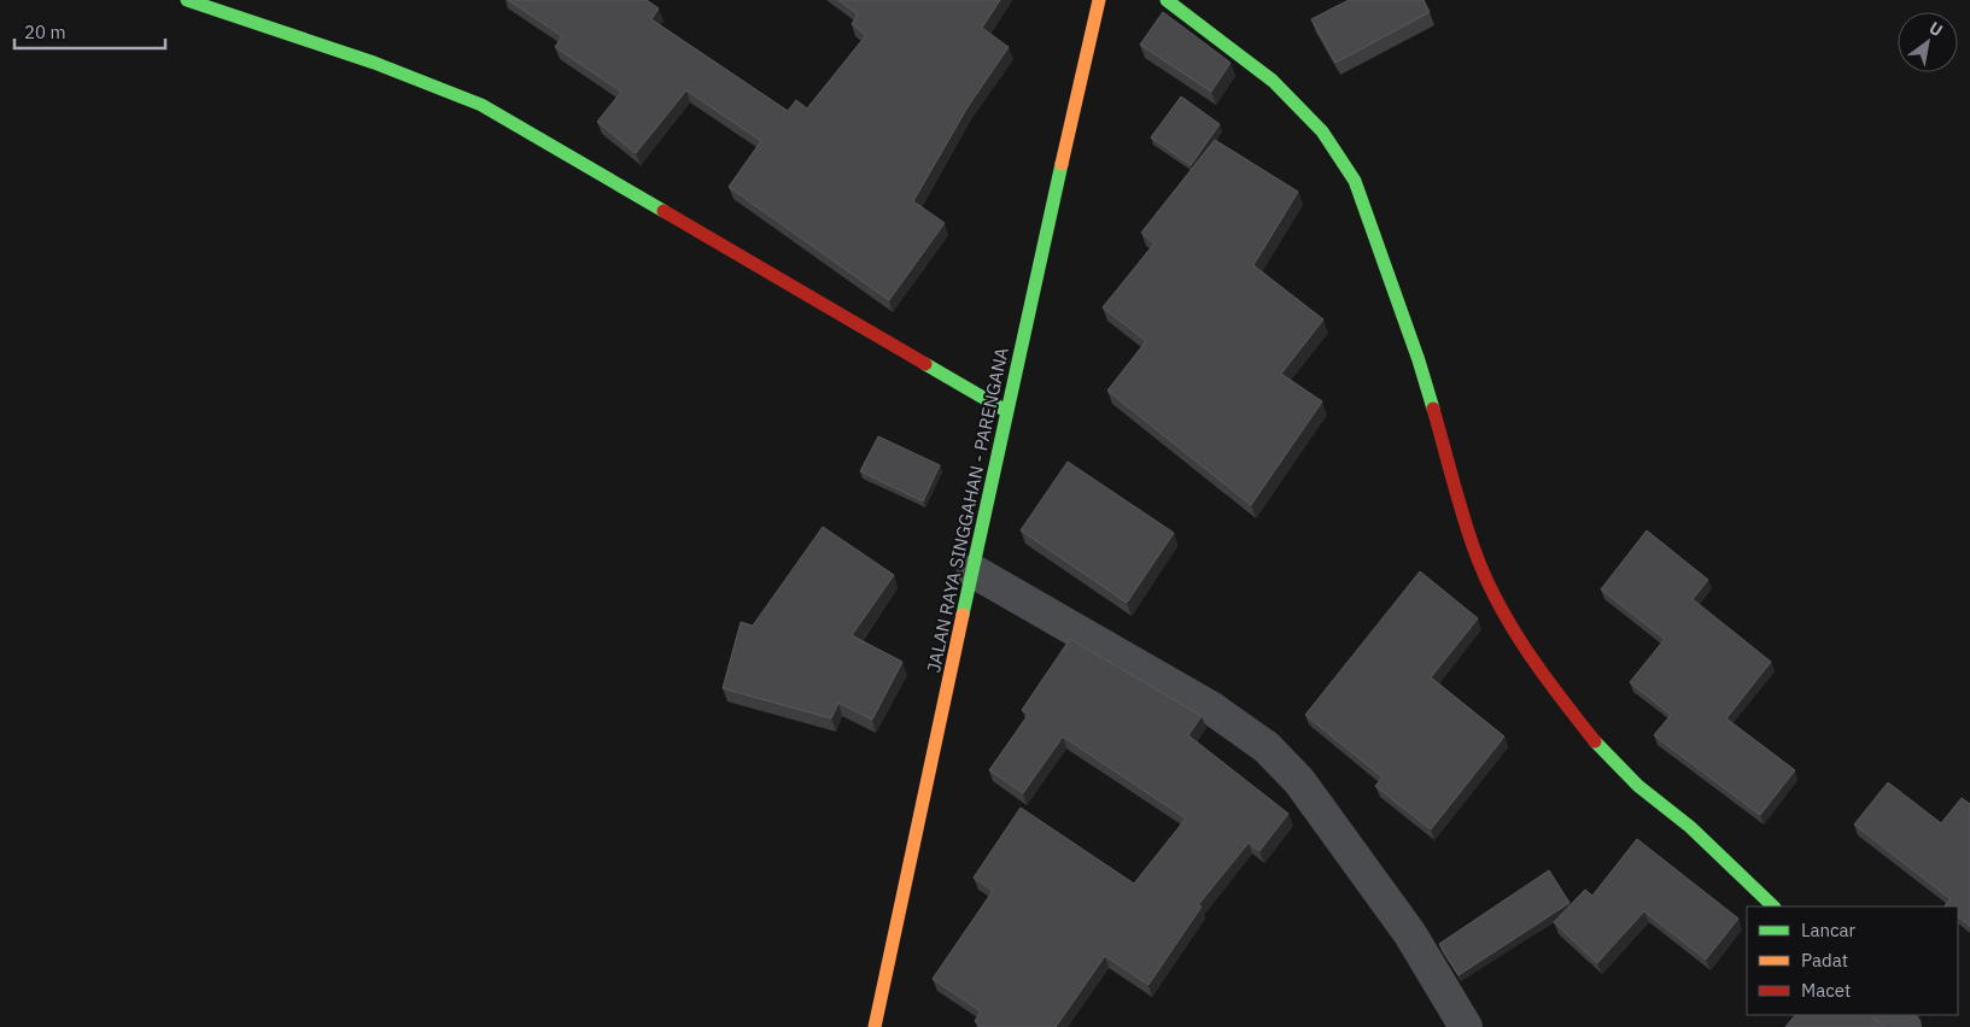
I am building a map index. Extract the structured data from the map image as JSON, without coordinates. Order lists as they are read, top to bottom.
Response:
{
  "streets": {
    "street": ["JALAN RAYA SINGGAHAN - PARENGANA"]
  },
  "legend": ["Lancar", "Padat", "Macet"],
  "scale_bar": "20 m",
  "north": "top right"
}
